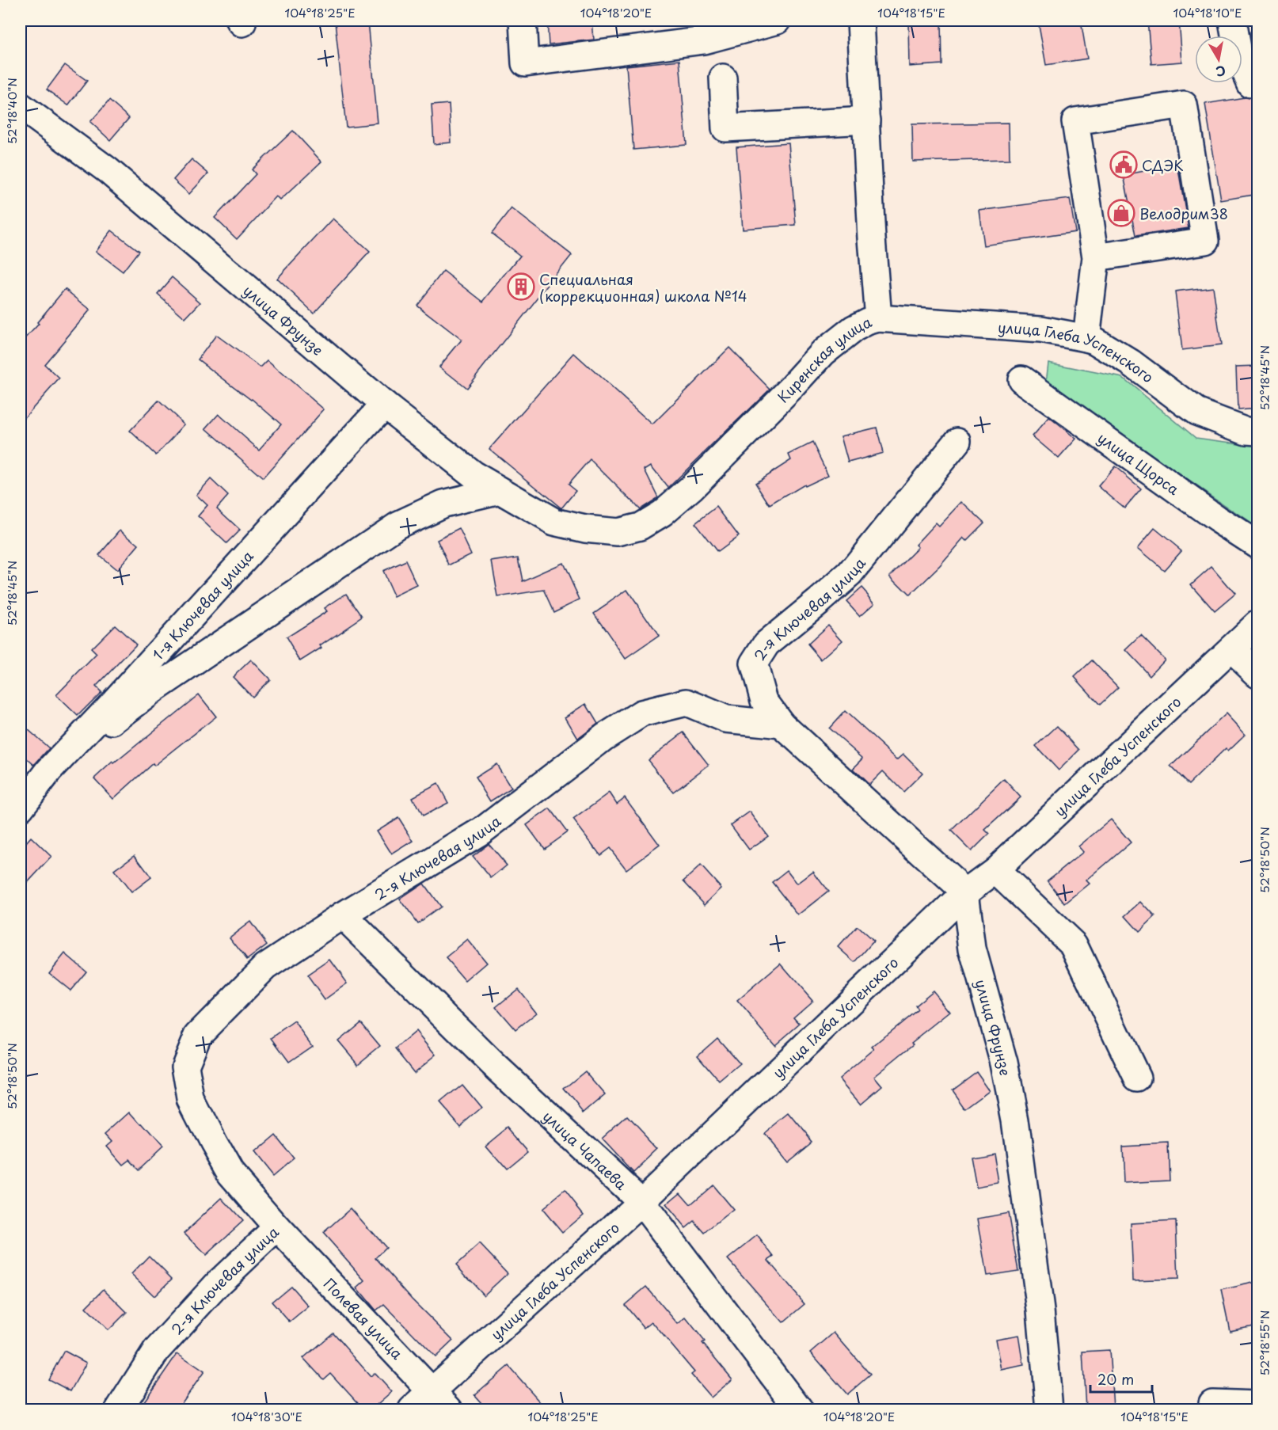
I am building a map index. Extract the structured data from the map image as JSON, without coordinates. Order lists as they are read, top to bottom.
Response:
{
  "streets": {
    "street": [
      "улица Фрунзе",
      "улица Глеба Успенского",
      "Киренская улица",
      "улица Щорса",
      "1-я Ключевая улица",
      "2-я Ключевая улица",
      "улица Чапаева",
      "Полевая улица"
    ]
  },
  "crossings": [
    ["улица Фрунзе", "улица Глеба Успенского"],
    ["улица Фрунзе", "Киренская улица"],
    ["улица Фрунзе", "1-я Ключевая улица"],
    ["улица Глеба Успенского", "Киренская улица"],
    ["улица Глеба Успенского", "улица Чапаева"],
    ["улица Глеба Успенского", "Полевая улица"],
    ["2-я Ключевая улица", "улица Чапаева"],
    ["2-я Ключевая улица", "Полевая улица"]
  ],
  "places": {
    "public building": ["СДЭК"],
    "shop": ["Велодрим38"],
    "building": ["Специальная (коррекционная) школа №14"]
  },
  "scale_bar": "20 m",
  "north": "bottom",
  "coordinates": [
    "104°18'25\"E",
    "104°18'20\"E",
    "104°18'15\"E",
    "104°18'10\"E",
    "52°18'40\"N",
    "52°18'45\"N",
    "52°18'50\"N",
    "52°18'55\"N",
    "104°18'30\"E"
  ]
}
